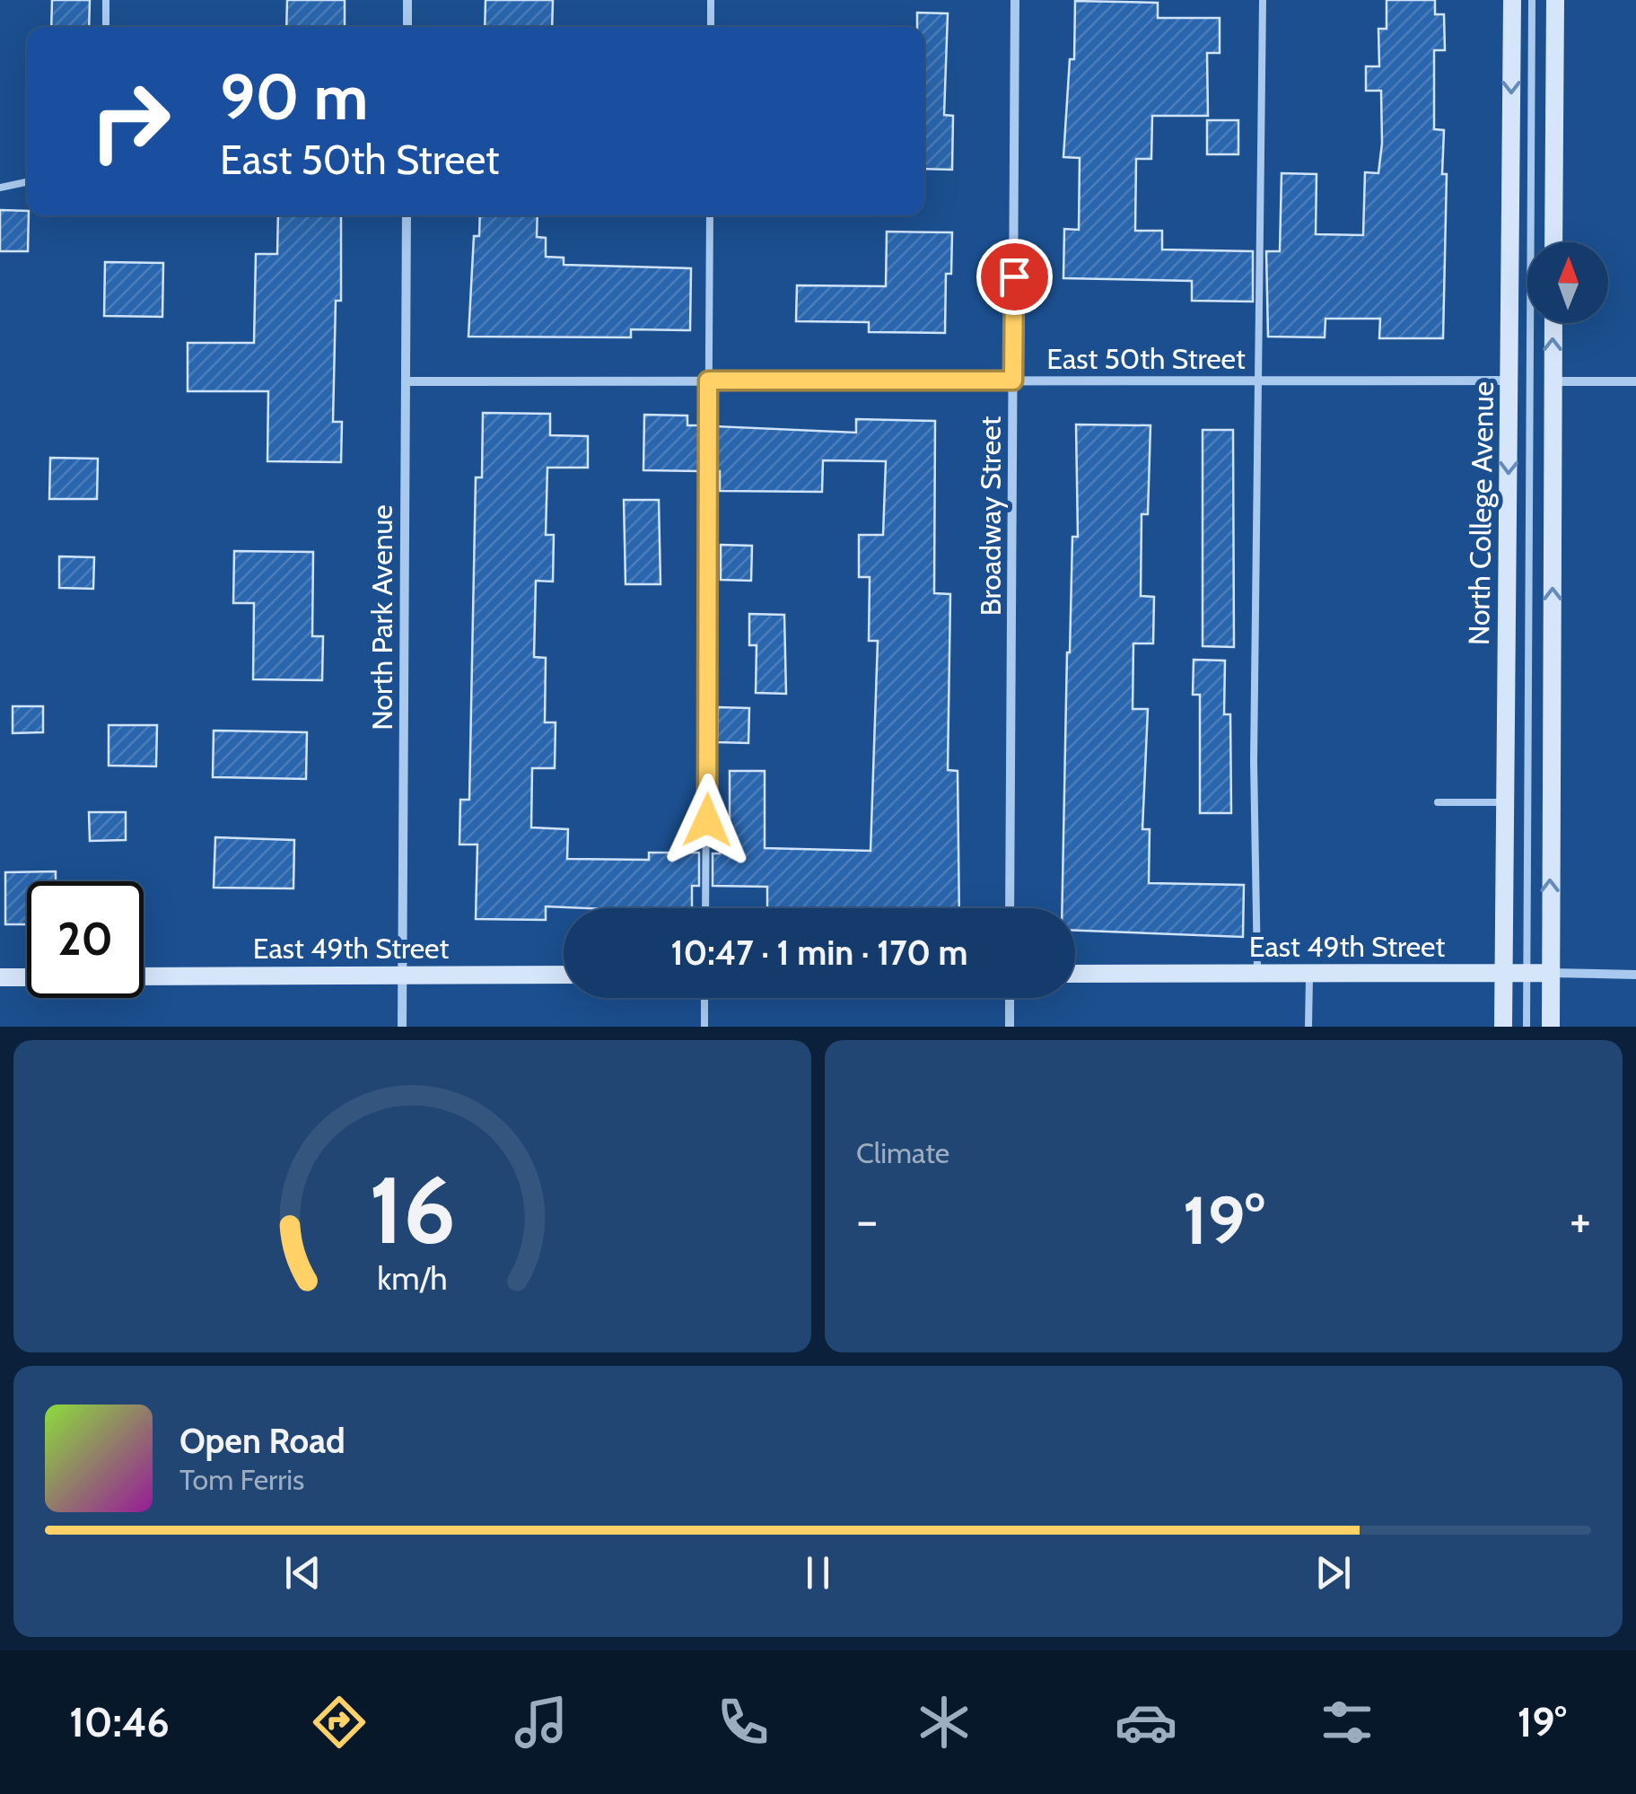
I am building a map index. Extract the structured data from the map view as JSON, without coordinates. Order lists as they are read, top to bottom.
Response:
{
  "streets": {
    "main road": ["North College Avenue", "East 49th Street"],
    "street": ["East 50th Street", "Broadway Street", "North Park Avenue"]
  },
  "crossings": [
    ["East 50th Street", "North College Avenue"],
    ["East 50th Street", "Broadway Street"],
    ["East 50th Street", "North Park Avenue"],
    ["North College Avenue", "East 49th Street"],
    ["North Park Avenue", "East 49th Street"]
  ],
  "north": "top",
  "page": {
    "turn": ["90 m", "East 50th Street"],
    "limit": "20",
    "trip": "10:47 · 1 min · 170 m",
    "tile": "Climate",
    "heat": ["−", "19°", "+"],
    "song": ["Open Road", "Tom Ferris"],
    "tabs": ["10:46", "19°"],
    "gauge": ["16", "km/h"]
  }
}
